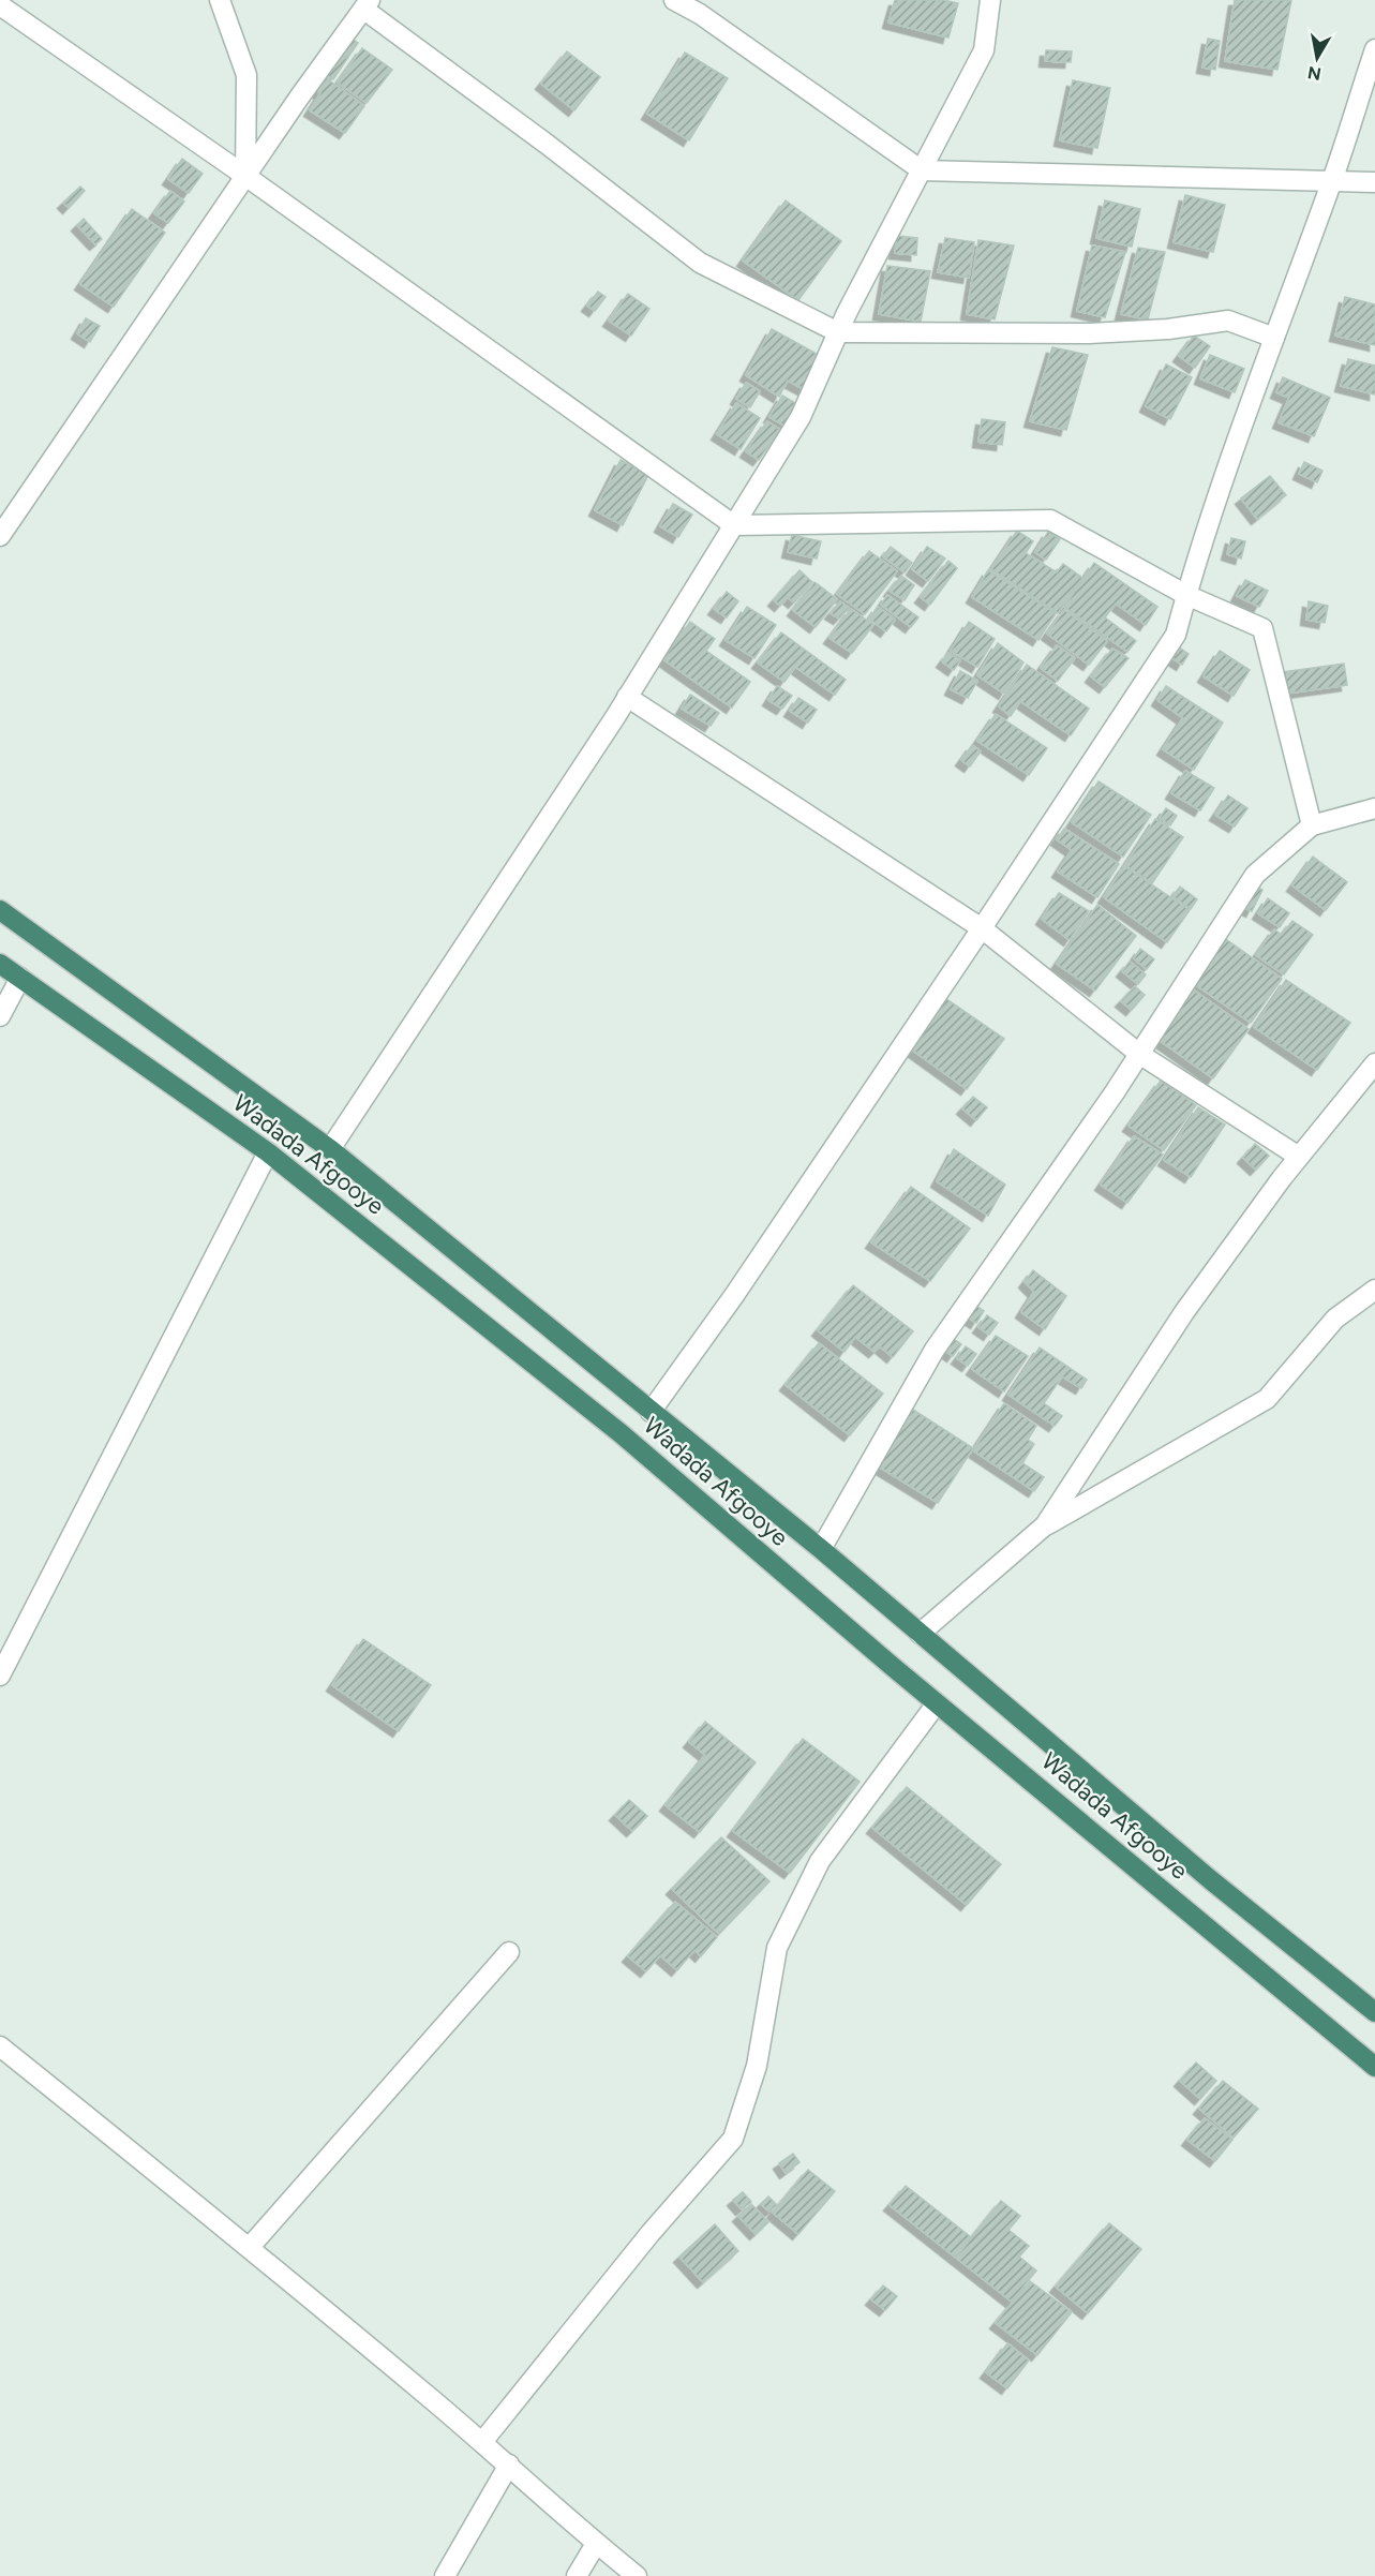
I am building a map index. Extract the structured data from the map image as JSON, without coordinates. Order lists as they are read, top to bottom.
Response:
{
  "streets": {
    "highway": ["Wadada Afgooye"]
  },
  "north": "bottom"
}
